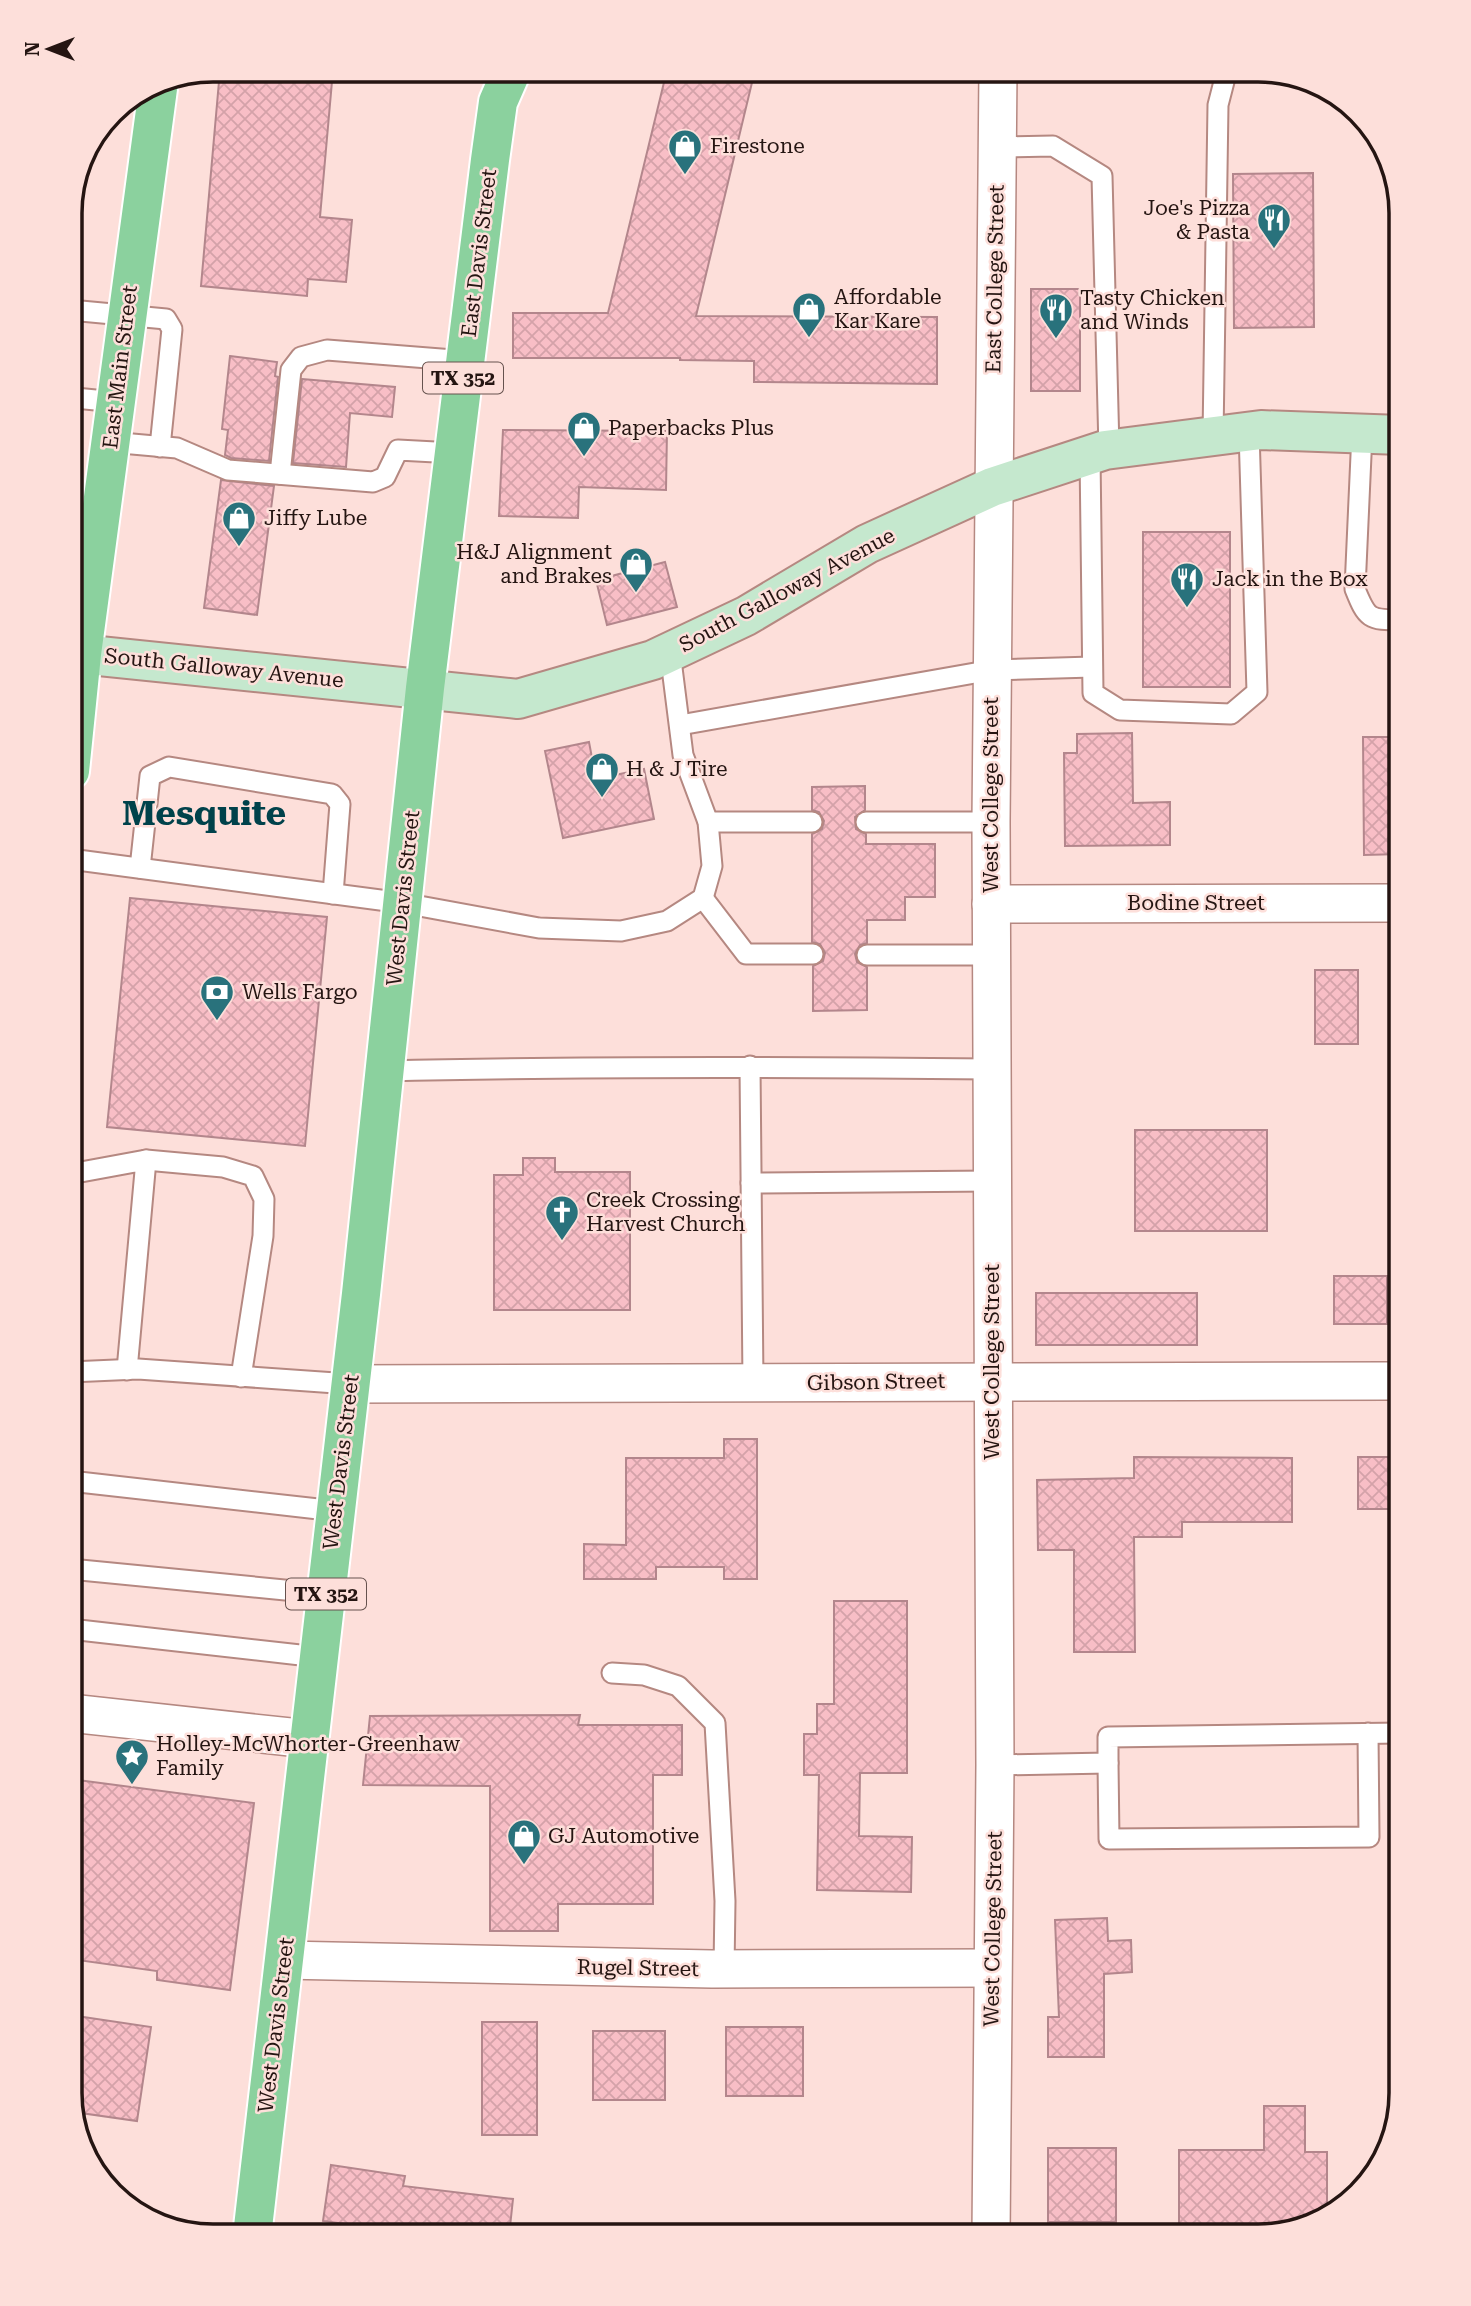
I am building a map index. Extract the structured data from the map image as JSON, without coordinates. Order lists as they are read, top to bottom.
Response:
{
  "streets": {
    "main road": [
      "East Davis Street",
      "East Main Street",
      "TX 352",
      "South Galloway Avenue",
      "West Davis Street"
    ],
    "street": [
      "East College Street",
      "West College Street",
      "Bodine Street",
      "Gibson Street",
      "Rugel Street"
    ]
  },
  "crossings": [
    ["East Davis Street", "South Galloway Avenue"],
    ["East Davis Street", "West Davis Street"],
    ["East College Street", "South Galloway Avenue"],
    ["East College Street", "West College Street"],
    ["South Galloway Avenue", "West College Street"],
    ["South Galloway Avenue", "West Davis Street"],
    ["West College Street", "Bodine Street"],
    ["West College Street", "Gibson Street"],
    ["West College Street", "Rugel Street"],
    ["West Davis Street", "Gibson Street"],
    ["West Davis Street", "Rugel Street"]
  ],
  "districts": ["Mesquite"],
  "places": {
    "shop": [
      "Firestone",
      "Affordable Kar Kare",
      "Paperbacks Plus",
      "Jiffy Lube",
      "H&J Alignment and Brakes",
      "H & J Tire",
      "GJ Automotive"
    ],
    "restaurant": ["Joe's Pizza & Pasta", "Tasty Chicken and Winds", "Jack in the Box"],
    "bank": ["Wells Fargo"],
    "church": ["Creek Crossing Harvest Church"],
    "place": ["Holley-McWhorter-Greenhaw Family"]
  },
  "north": "left"
}
